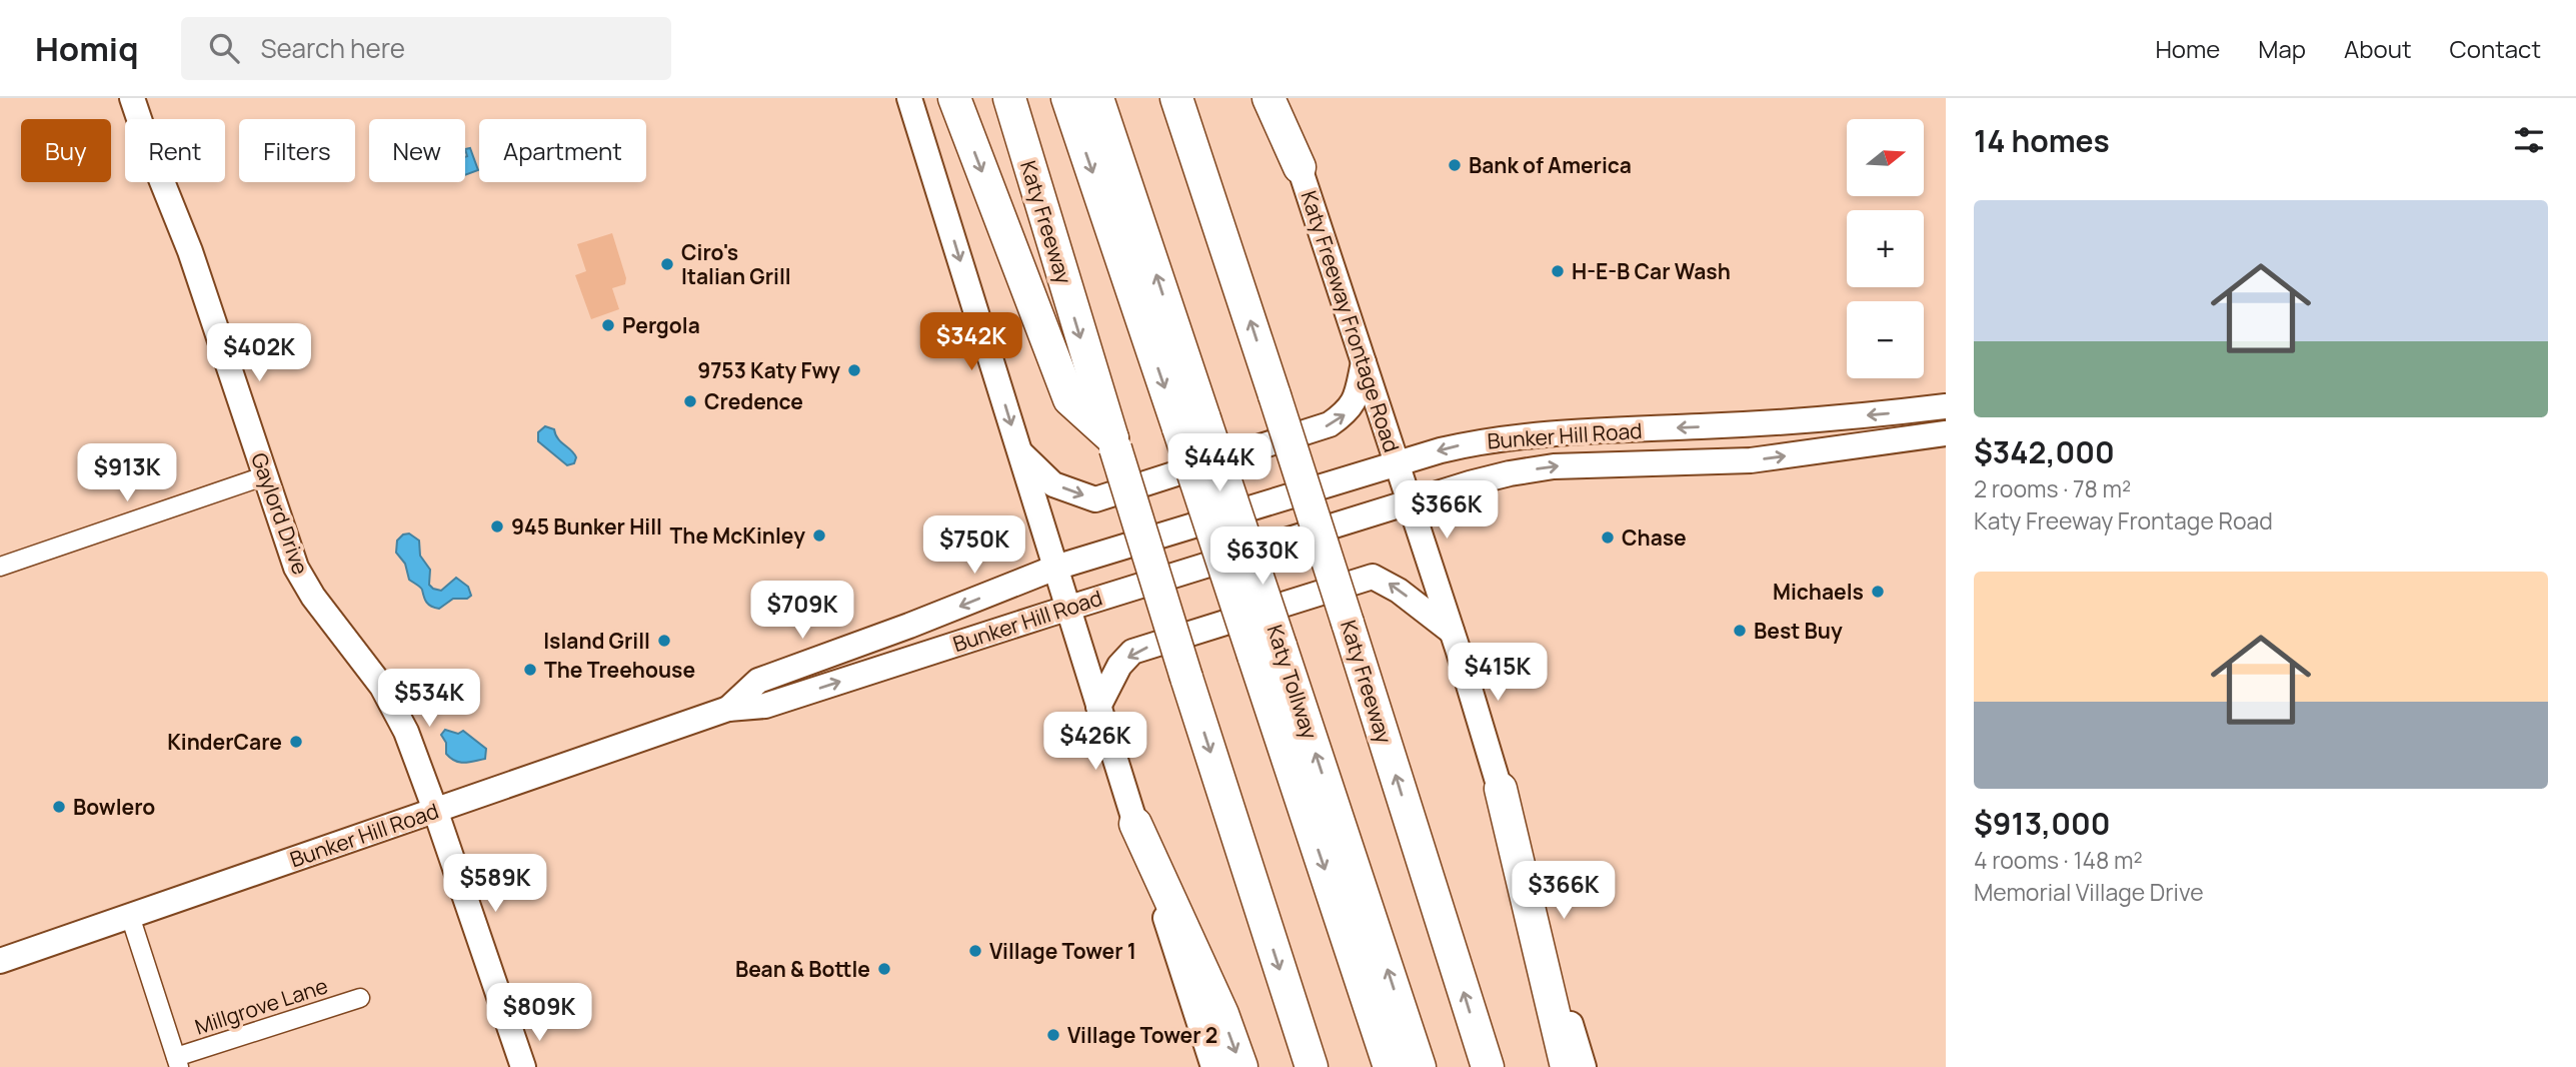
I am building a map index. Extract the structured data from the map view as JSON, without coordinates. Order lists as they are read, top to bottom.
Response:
{
  "streets": {
    "highway": ["Katy Freeway", "Katy Tollway"],
    "street": [
      "Katy Freeway Frontage Road",
      "Bunker Hill Road",
      "Gaylord Drive",
      "Millgrove Lane"
    ]
  },
  "crossings": [
    ["Katy Freeway Frontage Road", "Bunker Hill Road"],
    ["Bunker Hill Road", "Gaylord Drive"]
  ],
  "places": [
    "Bank of America",
    "Ciro's Italian Grill",
    "H-E-B Car Wash",
    "Pergola",
    "9753 Katy Fwy",
    "Credence",
    "945 Bunker Hill",
    "The McKinley",
    "Chase",
    "Michaels",
    "Best Buy",
    "Island Grill",
    "The Treehouse",
    "KinderCare",
    "Bowlero",
    "Village Tower 1",
    "Bean & Bottle",
    "Village Tower 2"
  ],
  "north": "right",
  "page": {
    "header": "Homiq",
    "search": "Search here",
    "nav": [
      "Home",
      "Map",
      "About",
      "Contact"
    ],
    "heading": "14 homes",
    "map_buttons": ["+", "−"],
    "chip": [
      "Buy",
      "Rent",
      "Filters",
      "New",
      "Apartment"
    ],
    "list": [
      {
        "name": "$342,000",
        "note": "2 rooms · 78 m² · Katy Freeway Frontage Road"
      },
      {
        "name": "$913,000",
        "note": "4 rooms · 148 m² · Memorial Village Drive"
      }
    ],
    "price": [
      "$342K",
      "$402K",
      "$444K",
      "$913K",
      "$366K",
      "$750K",
      "$630K",
      "$709K",
      "$415K",
      "$534K",
      "$426K",
      "$589K",
      "$366K",
      "$809K"
    ]
  }
}
